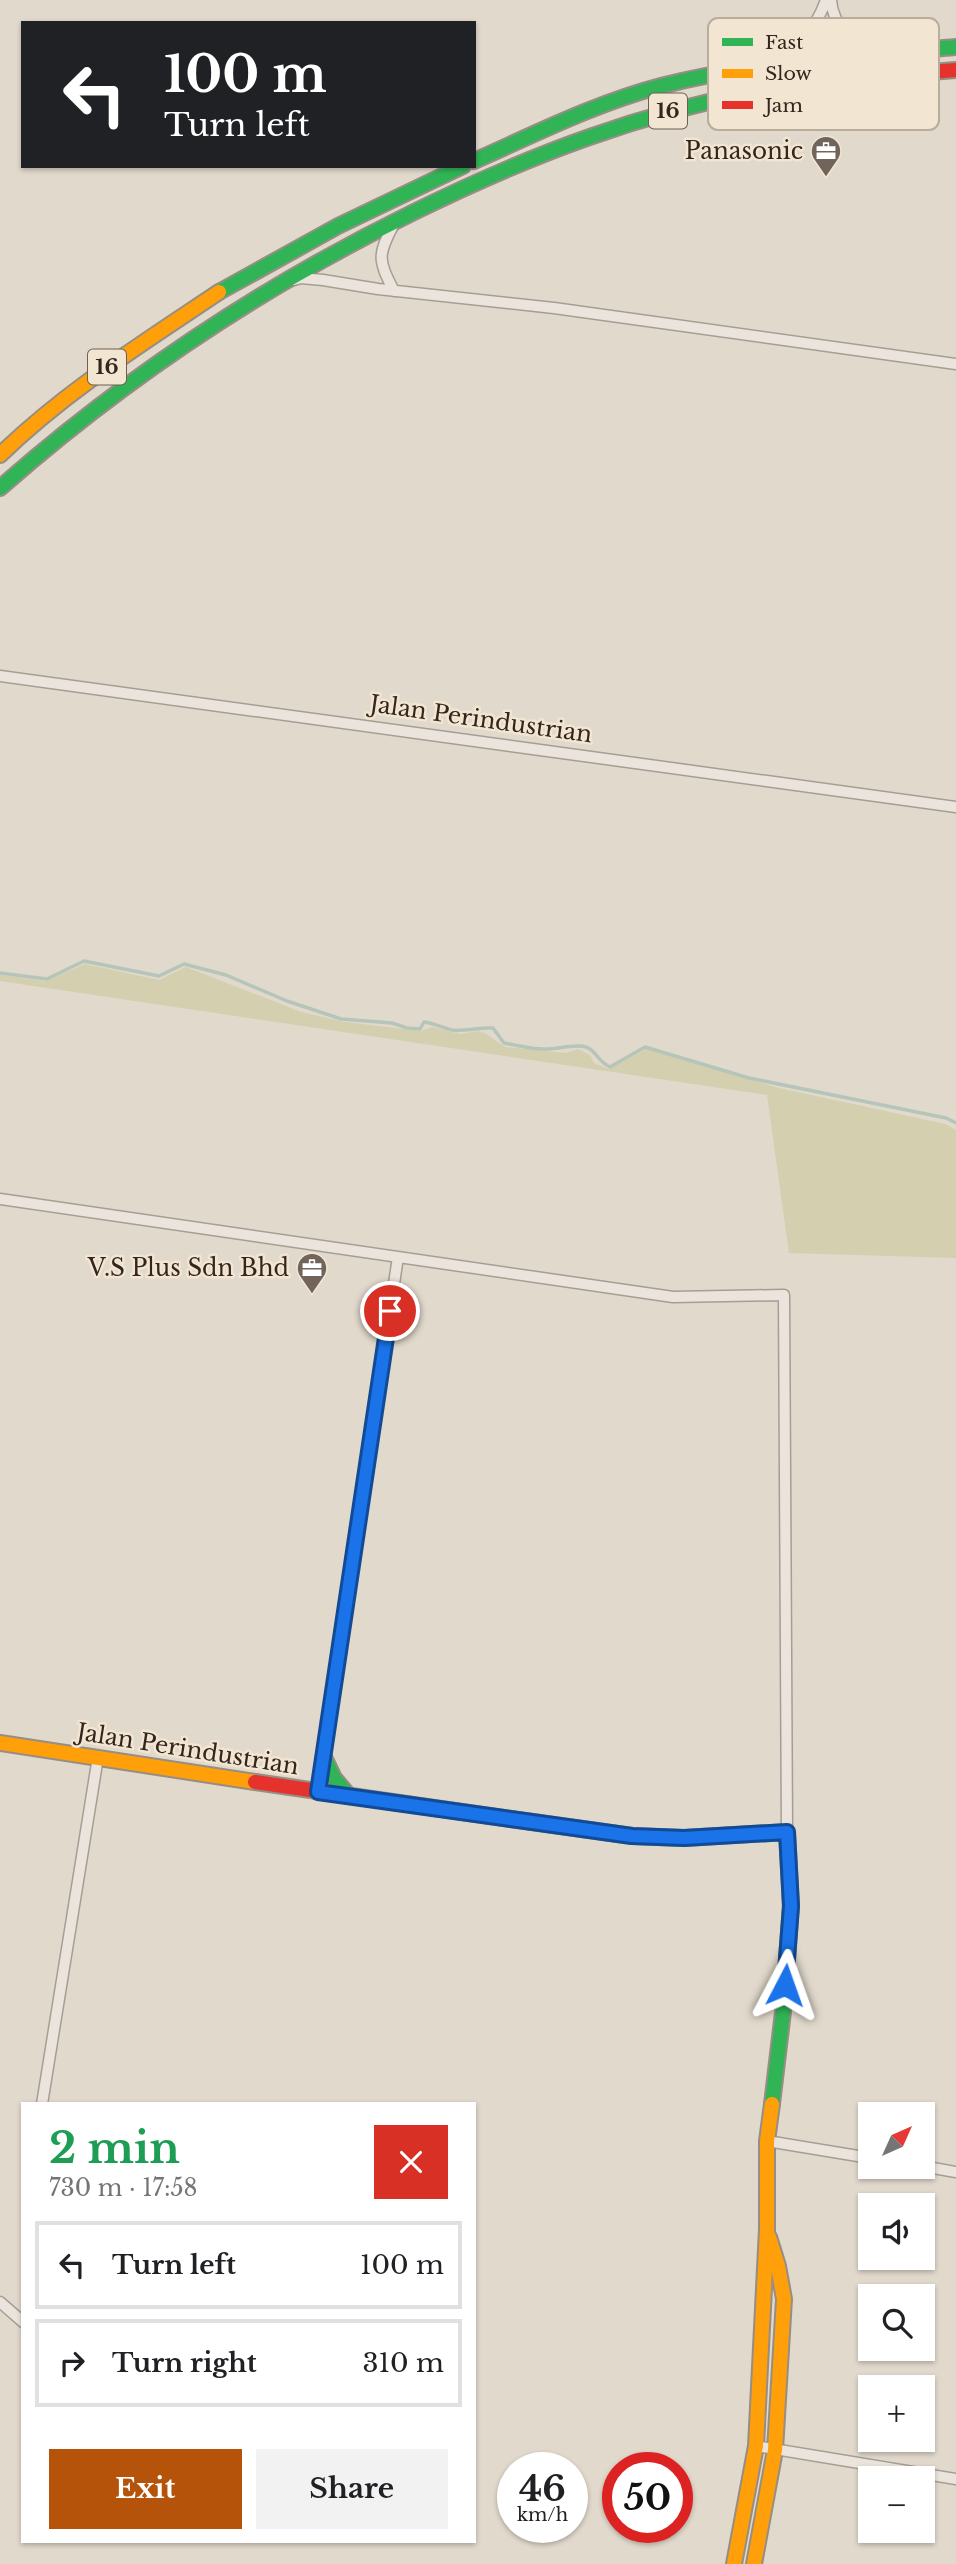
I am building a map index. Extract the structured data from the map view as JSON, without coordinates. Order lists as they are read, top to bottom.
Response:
{
  "streets": {
    "main road": ["16", "Jalan Perindustrian"]
  },
  "places": {
    "office": ["Panasonic", "V.S Plus Sdn Bhd"]
  },
  "legend": ["Fast", "Slow", "Jam"],
  "north": "top right",
  "page": {
    "turn": ["100 m", "Turn left"],
    "map_buttons": ["+", "−"],
    "heading": ["2 min", "730 m · 17:58"],
    "list": [
      {
        "name": "Turn left",
        "value": "100 m"
      },
      {
        "name": "Turn right",
        "value": "310 m"
      }
    ],
    "buttons": ["Exit", "Share"],
    "speed": "46 km/h",
    "limit": "50"
  }
}
